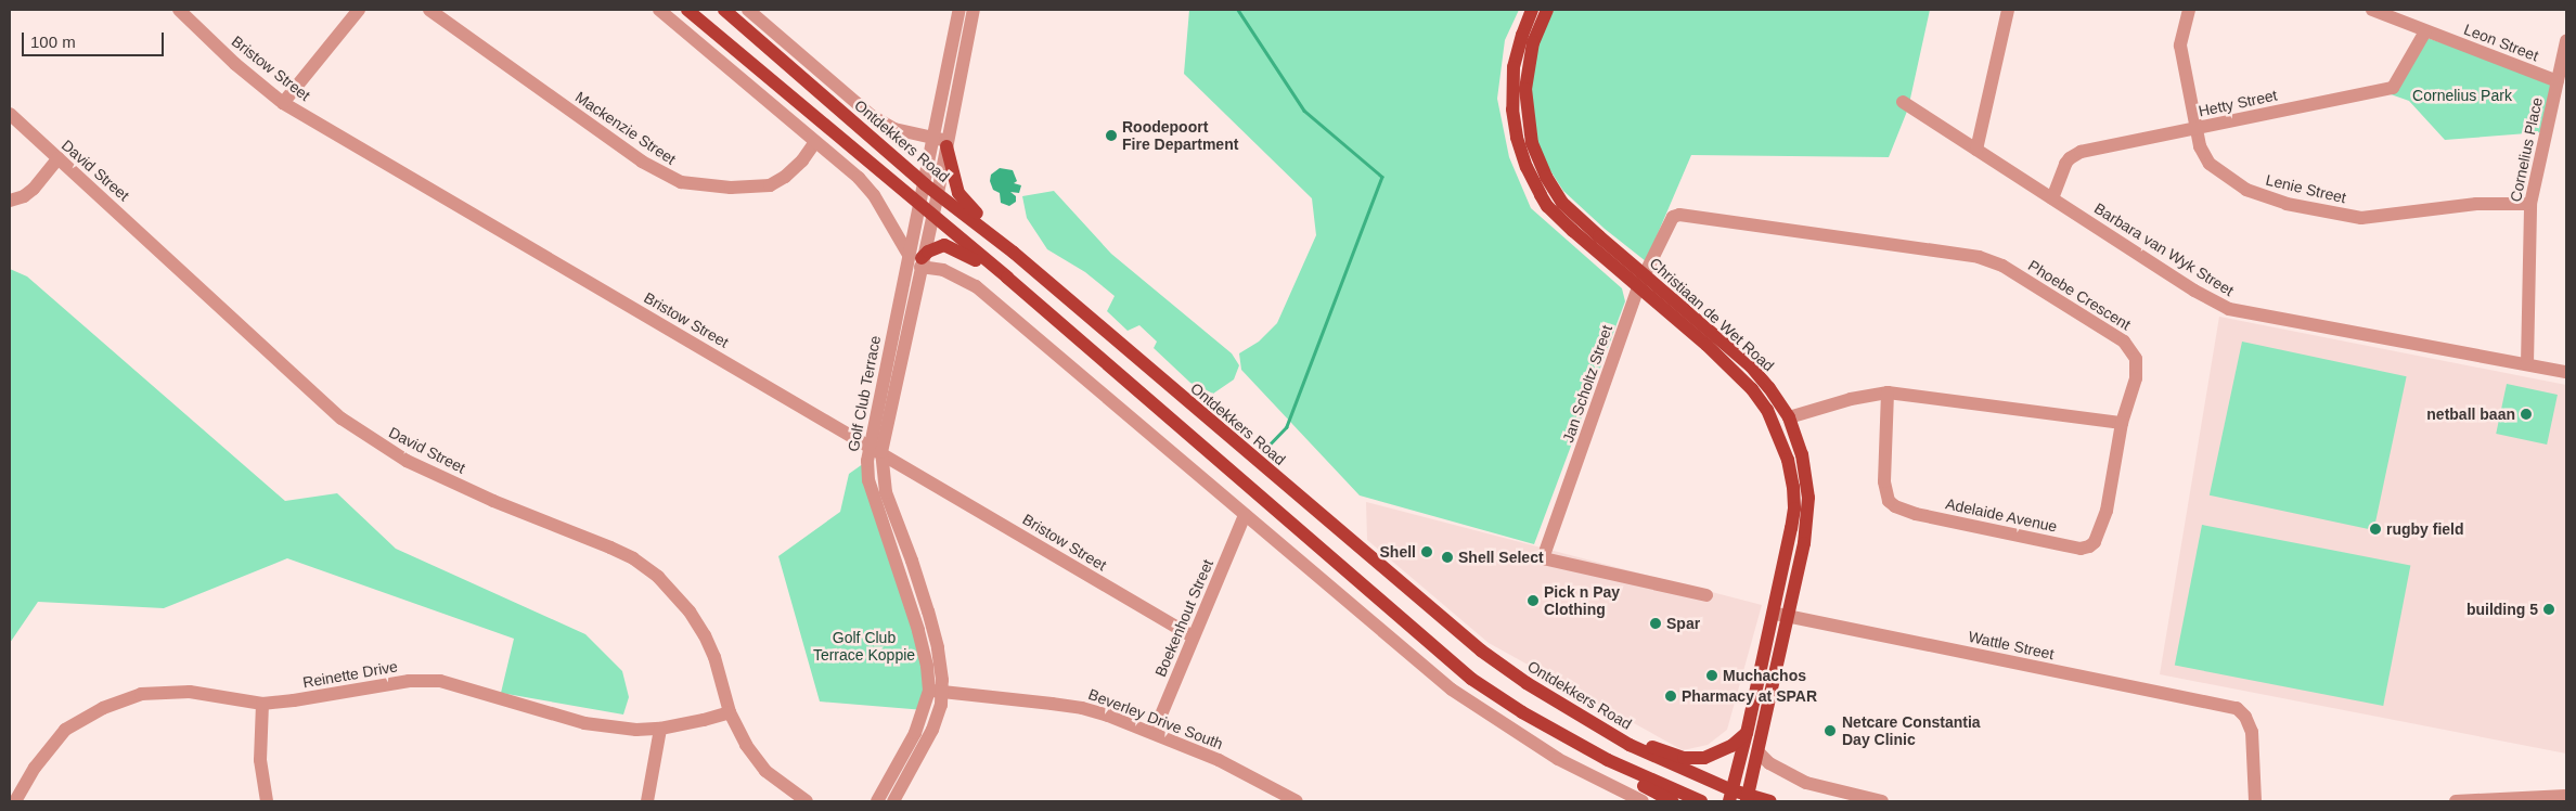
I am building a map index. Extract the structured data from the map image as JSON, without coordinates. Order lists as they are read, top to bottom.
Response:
{
  "streets": {
    "main road": ["Ontdekkers Road", "Christiaan de Wet Road"],
    "street": [
      "Leon Street",
      "Bristow Street",
      "Hetty Street",
      "Mackenzie Street",
      "Cornelius Place",
      "David Street",
      "Lenie Street",
      "Barbara van Wyk Street",
      "Phoebe Crescent",
      "Jan Scholtz Street",
      "Golf Club Terrace",
      "Adelaide Avenue",
      "Boekenhout Street",
      "Wattle Street",
      "Reinette Drive",
      "Beverley Drive South"
    ]
  },
  "crossings": [
    ["Leon Street", "Hetty Street"],
    ["Leon Street", "Cornelius Place"],
    ["Bristow Street", "Golf Club Terrace"],
    ["Bristow Street", "Boekenhout Street"],
    ["Hetty Street", "Lenie Street"],
    ["Hetty Street", "Barbara van Wyk Street"],
    ["Ontdekkers Road", "Christiaan de Wet Road"],
    ["Ontdekkers Road", "Golf Club Terrace"],
    ["Cornelius Place", "Lenie Street"],
    ["Cornelius Place", "Barbara van Wyk Street"],
    ["David Street", "Reinette Drive"],
    ["Phoebe Crescent", "Jan Scholtz Street"],
    ["Phoebe Crescent", "Adelaide Avenue"],
    ["Christiaan de Wet Road", "Jan Scholtz Street"],
    ["Christiaan de Wet Road", "Wattle Street"],
    ["Golf Club Terrace", "Beverley Drive South"],
    ["Boekenhout Street", "Beverley Drive South"]
  ],
  "parks": ["Cornelius Park", "Golf Club Terrace Koppie"],
  "places": [
    "Roodepoort Fire Department",
    "netball baan",
    "rugby field",
    "Shell",
    "Shell Select",
    "Pick n Pay Clothing",
    "building 5",
    "Spar",
    "Muchachos",
    "Pharmacy at SPAR",
    "Netcare Constantia Day Clinic"
  ],
  "scale_bar": "100 m"
}
